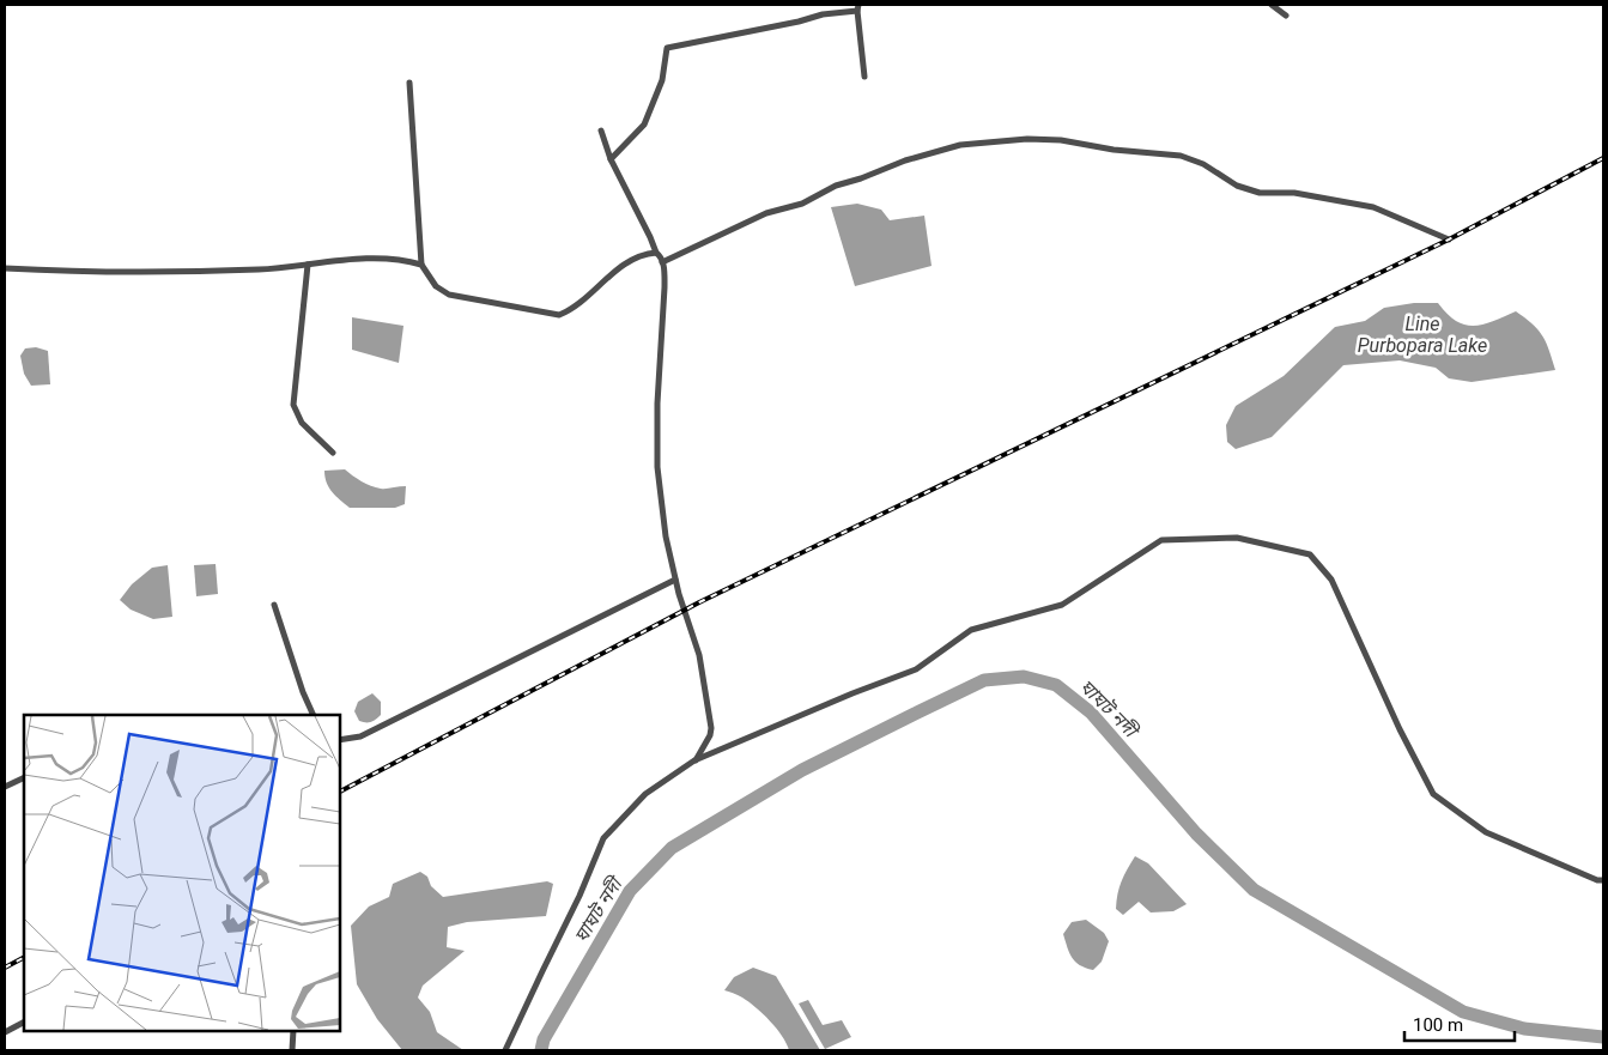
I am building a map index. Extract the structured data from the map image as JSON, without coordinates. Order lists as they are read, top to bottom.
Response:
{
  "water": ["Line Purbopara Lake", "ঘাঘট নদী"],
  "scale_bar": "100 m"
}
